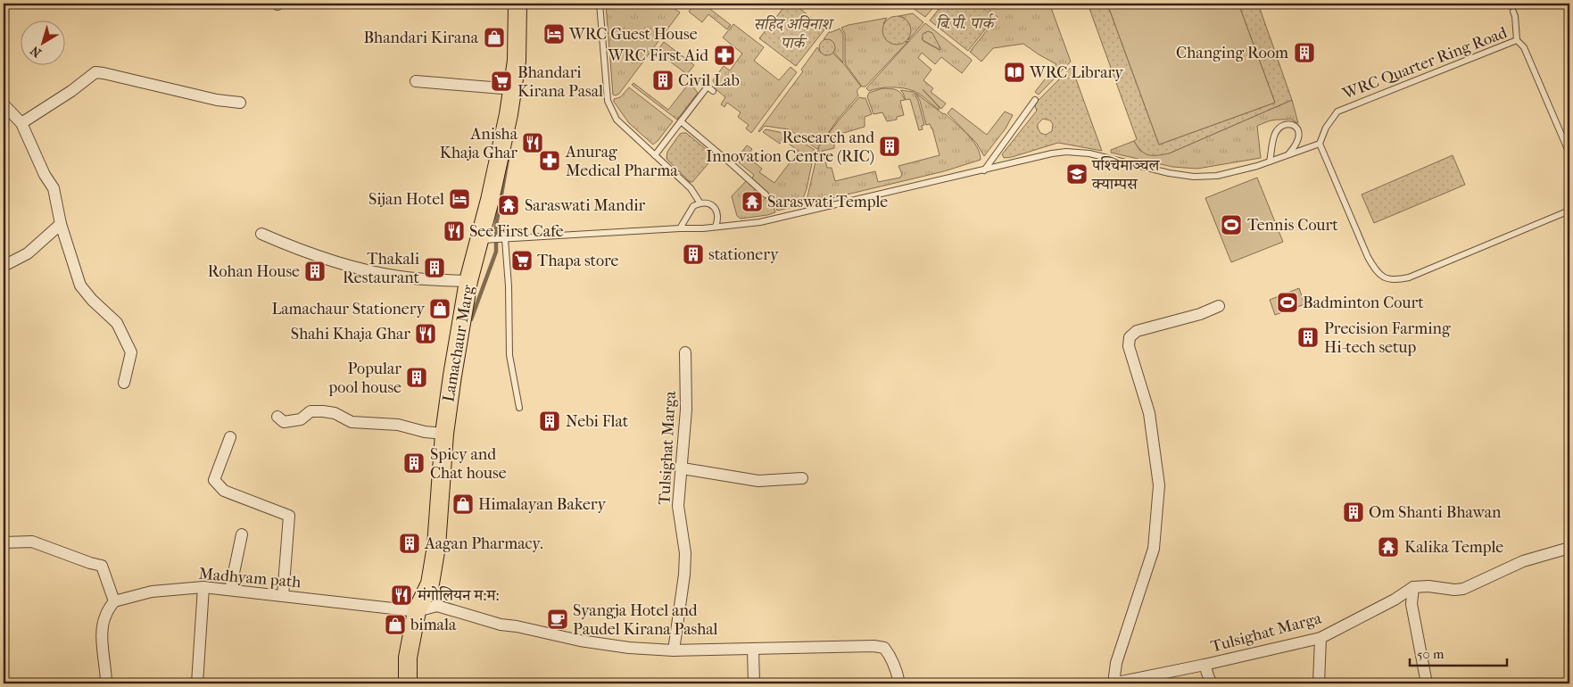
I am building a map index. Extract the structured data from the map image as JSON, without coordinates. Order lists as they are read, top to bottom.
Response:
{
  "streets": {
    "main road": ["Lamachaur Marg"],
    "street": ["Tulsighat Marga", "Madhyam path"],
    "lane": ["WRC Quarter Ring Road"]
  },
  "crossings": [
    ["Lamachaur Marg", "Madhyam path"]
  ],
  "parks": ["बि.पी. पार्क", "सहिद अविनाश पार्क"],
  "places": {
    "hotel": ["WRC Guest House", "Sijan Hotel"],
    "shop": [
      "Bhandari Kirana",
      "Lamachaur Stationery",
      "Himalayan Bakery",
      "bimala"
    ],
    "building": [
      "Changing Room",
      "Civil Lab",
      "Research and Innovation Centre (RIC)",
      "stationery",
      "Thakali Restaurant",
      "Rohan House",
      "Precision Farming Hi-tech setup",
      "Popular pool house",
      "Nebi Flat",
      "Spicy and Chat house",
      "Om Shanti Bhawan",
      "Aagan Pharmacy."
    ],
    "pharmacy": ["WRC First Aid", "Anurag Medical Pharma"],
    "library": ["WRC Library"],
    "supermarket": ["Bhandari Kirana Pasal", "Thapa store"],
    "restaurant": [
      "Anisha Khaja Ghar",
      "See First Cafe",
      "Shahi Khaja Ghar",
      "मंगोलियन म:म:"
    ],
    "school or university": ["पश्‍चिमाञ्‍चल क्याम्पस"],
    "temple": ["Saraswati Temple", "Saraswati Mandir", "Kalika Temple"],
    "sports": ["Tennis Court", "Badminton Court"],
    "cafe": ["Syangja Hotel and Paudel Kirana Pashal"]
  },
  "scale_bar": "50 m",
  "north": "bottom left"
}
